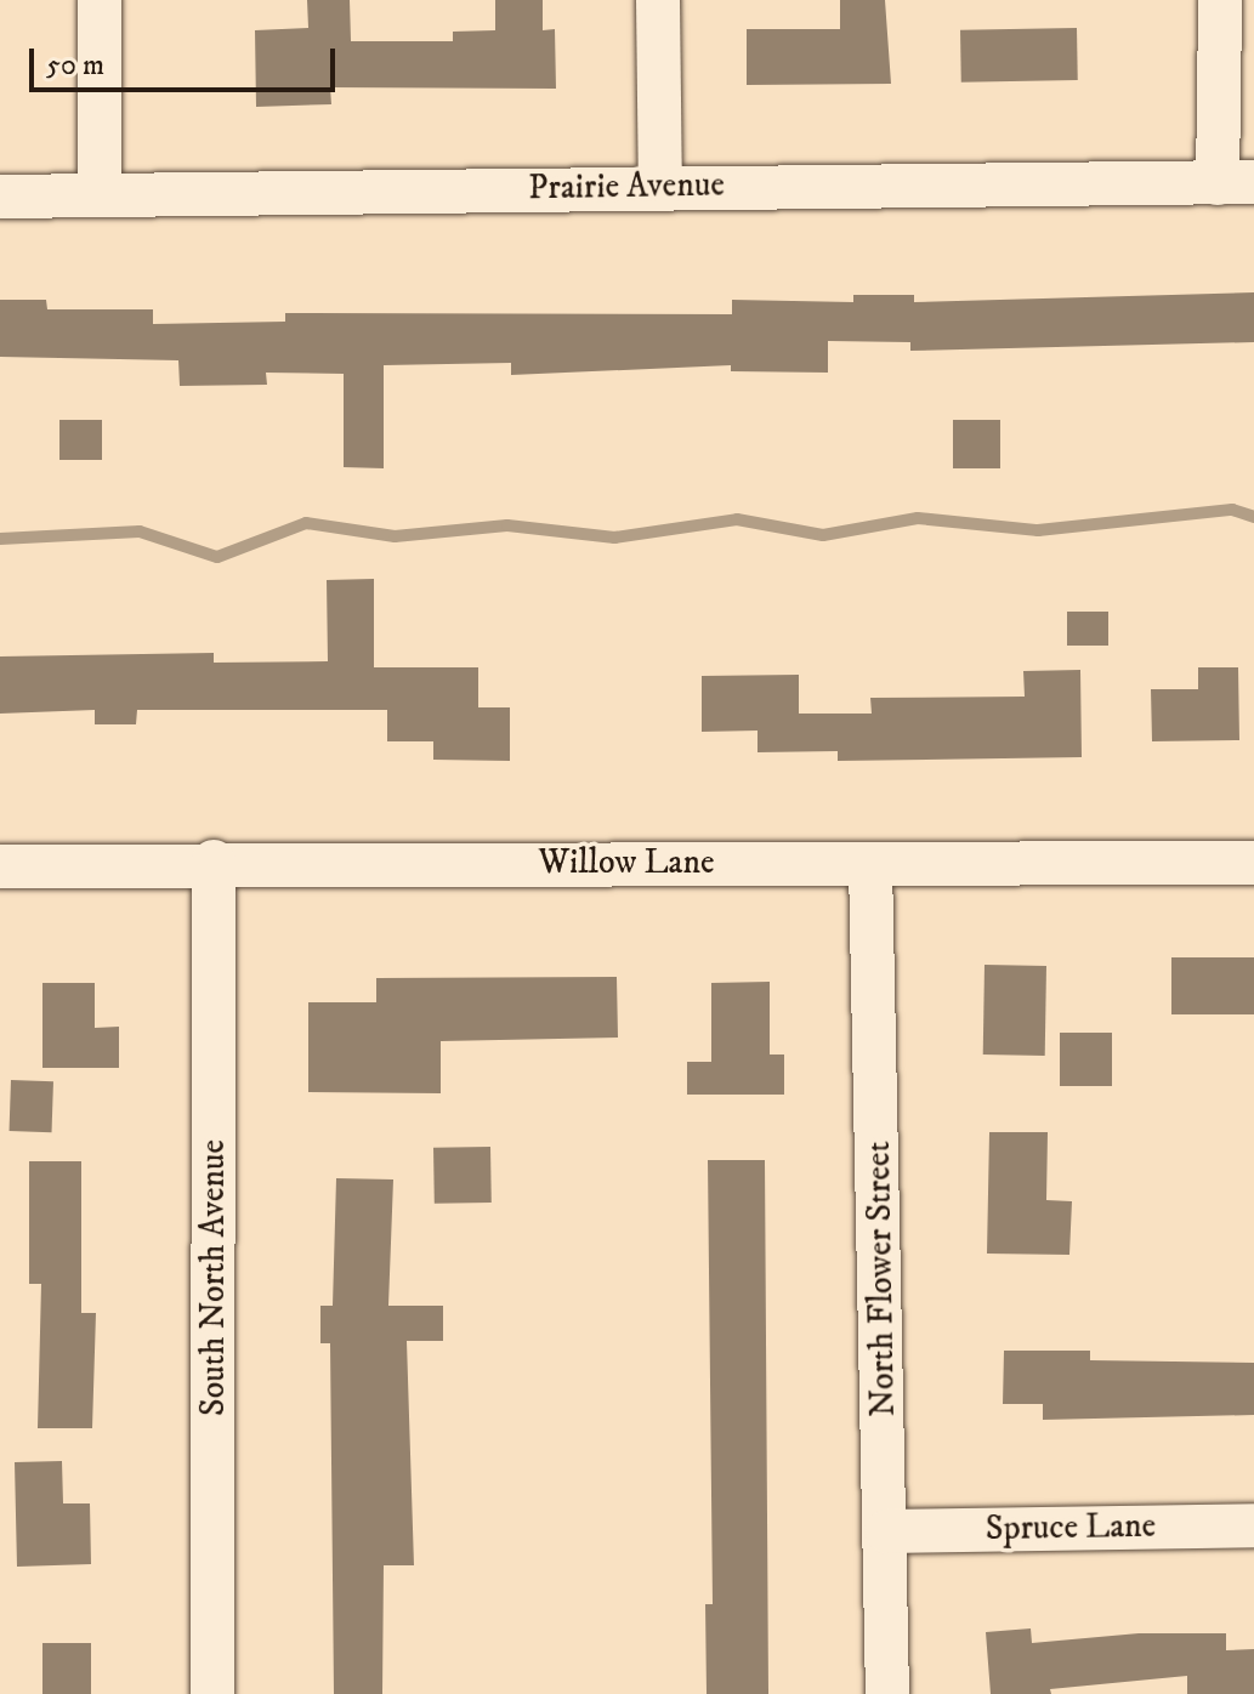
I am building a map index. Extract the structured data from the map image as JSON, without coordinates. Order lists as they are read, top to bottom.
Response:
{
  "streets": {
    "street": [
      "Prairie Avenue",
      "Willow Lane",
      "South North Avenue",
      "North Flower Street",
      "Spruce Lane"
    ]
  },
  "crossings": [
    ["Willow Lane", "South North Avenue"],
    ["Willow Lane", "North Flower Street"],
    ["North Flower Street", "Spruce Lane"]
  ],
  "scale_bar": "50 m"
}
